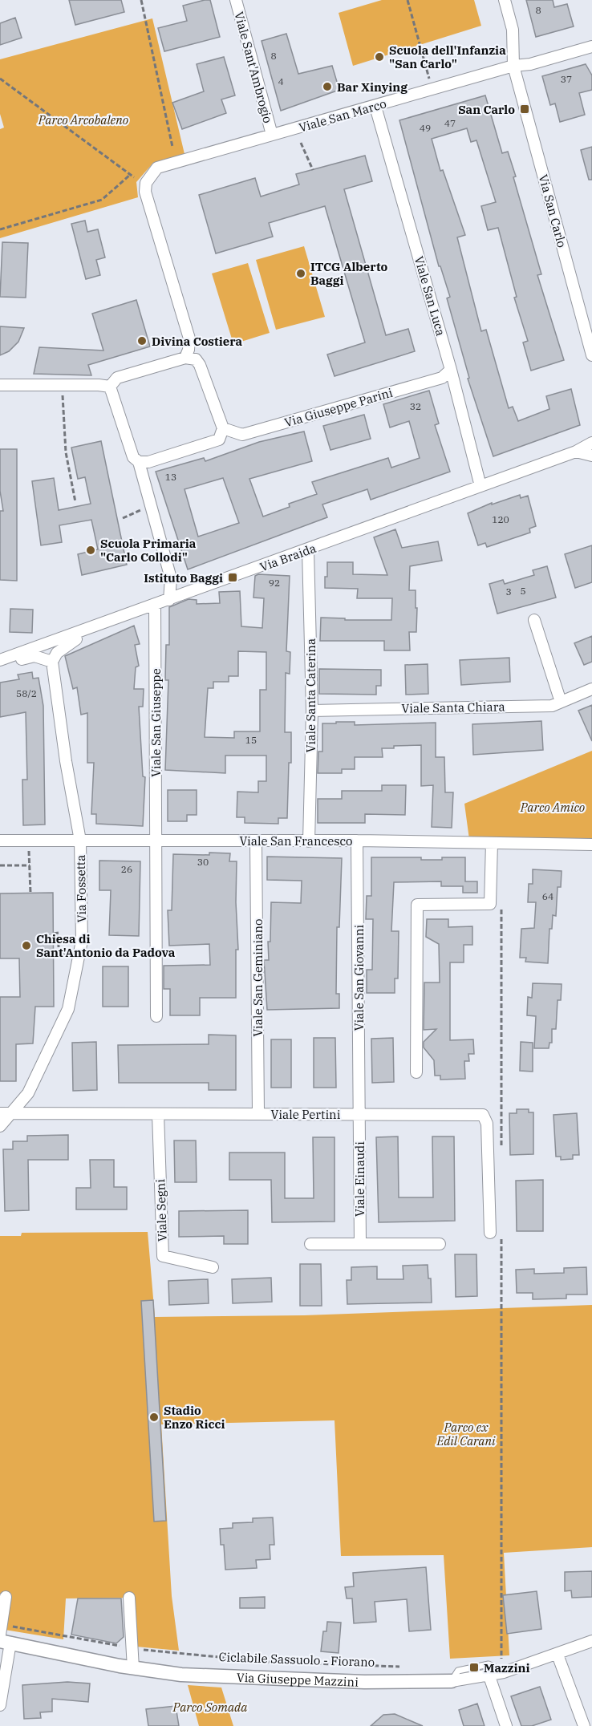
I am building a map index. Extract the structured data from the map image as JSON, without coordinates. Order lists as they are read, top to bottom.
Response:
{
  "streets": {
    "street": [
      "Viale Sant'Ambrogio",
      "Viale San Marco",
      "Via San Carlo",
      "Viale San Luca",
      "Via Giuseppe Parini",
      "Via Braida",
      "Viale Santa Caterina",
      "Viale Santa Chiara",
      "Viale San Giuseppe",
      "Viale San Francesco",
      "Via Fossetta",
      "Viale San Geminiano",
      "Viale San Giovanni",
      "Viale Pertini",
      "Viale Einaudi",
      "Viale Segni",
      "Via Giuseppe Mazzini"
    ]
  },
  "crossings": [
    ["Viale Sant'Ambrogio", "Viale San Marco"],
    ["Viale San Marco", "Via San Carlo"],
    ["Viale San Marco", "Viale San Luca"],
    ["Viale San Marco", "Via Giuseppe Parini"],
    ["Viale San Luca", "Via Giuseppe Parini"],
    ["Viale San Luca", "Via Braida"],
    ["Via Braida", "Viale Santa Caterina"],
    ["Via Braida", "Viale San Giuseppe"],
    ["Viale Santa Caterina", "Viale Santa Chiara"],
    ["Viale Santa Caterina", "Viale San Francesco"],
    ["Viale San Giuseppe", "Viale San Francesco"],
    ["Viale San Francesco", "Via Fossetta"],
    ["Viale San Francesco", "Viale San Geminiano"],
    ["Viale San Francesco", "Viale San Giovanni"],
    ["Via Fossetta", "Viale Pertini"],
    ["Viale San Geminiano", "Viale Pertini"],
    ["Viale San Giovanni", "Viale Pertini"],
    ["Viale San Giovanni", "Viale Einaudi"],
    ["Viale Pertini", "Viale Einaudi"],
    ["Viale Pertini", "Viale Segni"]
  ],
  "parks": [
    "Parco Arcobaleno",
    "Parco Amico",
    "Parco ex Edil Carani",
    "Parco Somada"
  ],
  "places": {
    "other": [
      "Scuola dell'Infanzia \"San Carlo\"",
      "Bar Xinying",
      "ITCG Alberto Baggi",
      "Divina Costiera",
      "Scuola Primaria \"Carlo Collodi\"",
      "Chiesa di Sant'Antonio da Padova",
      "Stadio Enzo Ricci"
    ],
    "transit": ["San Carlo", "Istituto Baggi", "Mazzini"]
  },
  "house_numbers": [
    "8",
    "8",
    "37",
    "4",
    "47",
    "49",
    "32",
    "13",
    "120",
    "92",
    "5",
    "3",
    "58/2",
    "15",
    "30",
    "26",
    "64"
  ]
}
